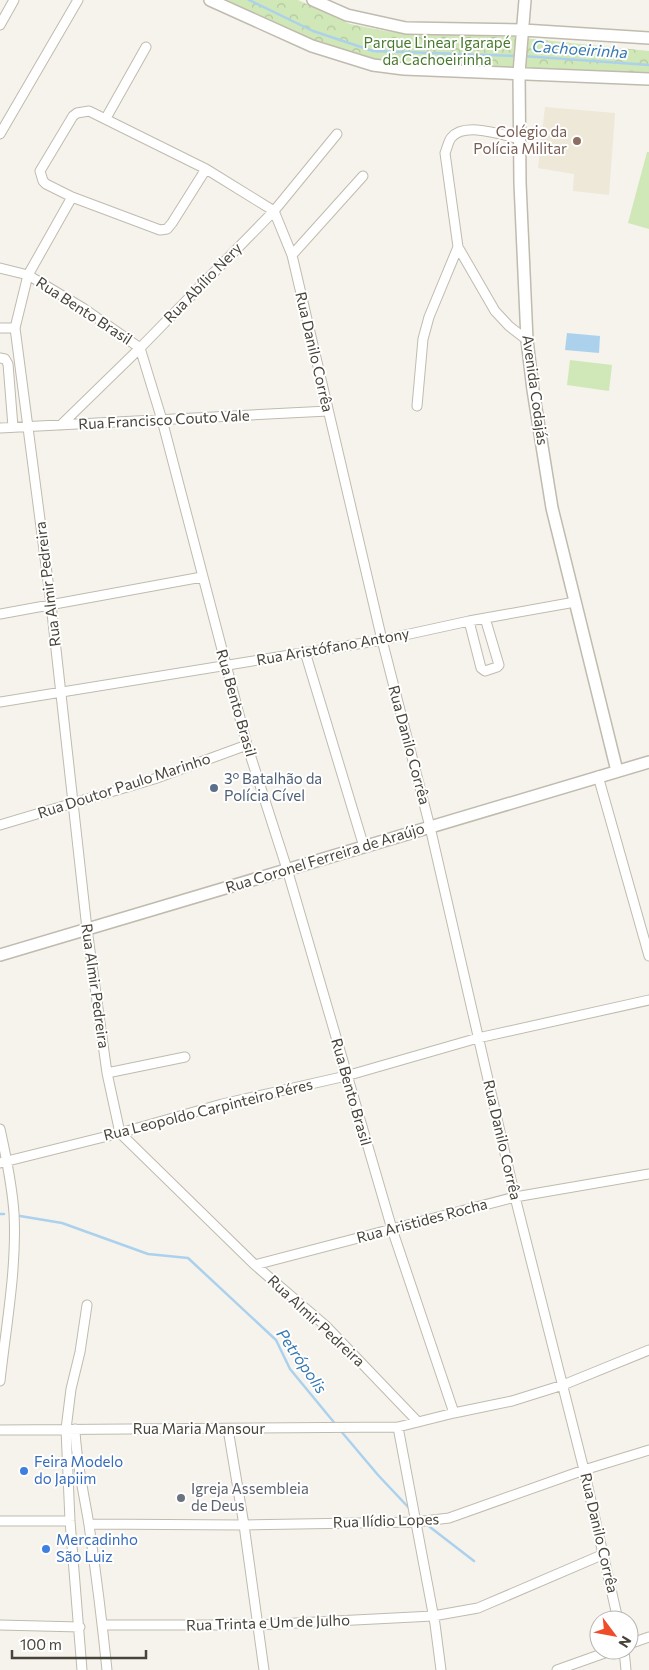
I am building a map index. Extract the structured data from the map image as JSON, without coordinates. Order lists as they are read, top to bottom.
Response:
{
  "streets": {
    "street": [
      "Rua Abílio Nery",
      "Rua Bento Brasil",
      "Rua Danilo Corrêa",
      "Avenida Codajás",
      "Rua Francisco Couto Vale",
      "Rua Almir Pedreira",
      "Rua Aristófano Antony",
      "Rua Doutor Paulo Marinho",
      "Rua Coronel Ferreira de Araújo",
      "Rua Leopoldo Carpinteiro Péres",
      "Rua Aristides Rocha",
      "Rua Maria Mansour",
      "Rua Ilídio Lopes",
      "Rua Trinta e Um de Julho"
    ]
  },
  "crossings": [
    ["Rua Abílio Nery", "Rua Bento Brasil"],
    ["Rua Abílio Nery", "Rua Danilo Corrêa"],
    ["Rua Abílio Nery", "Rua Francisco Couto Vale"],
    ["Rua Bento Brasil", "Rua Francisco Couto Vale"],
    ["Rua Bento Brasil", "Rua Aristófano Antony"],
    ["Rua Bento Brasil", "Rua Doutor Paulo Marinho"],
    ["Rua Bento Brasil", "Rua Coronel Ferreira de Araújo"],
    ["Rua Bento Brasil", "Rua Leopoldo Carpinteiro Péres"],
    ["Rua Bento Brasil", "Rua Aristides Rocha"],
    ["Rua Bento Brasil", "Rua Maria Mansour"],
    ["Rua Danilo Corrêa", "Rua Francisco Couto Vale"],
    ["Rua Danilo Corrêa", "Rua Aristófano Antony"],
    ["Rua Danilo Corrêa", "Rua Coronel Ferreira de Araújo"],
    ["Rua Danilo Corrêa", "Rua Leopoldo Carpinteiro Péres"],
    ["Rua Danilo Corrêa", "Rua Aristides Rocha"],
    ["Rua Danilo Corrêa", "Rua Maria Mansour"],
    ["Rua Danilo Corrêa", "Rua Ilídio Lopes"],
    ["Rua Danilo Corrêa", "Rua Trinta e Um de Julho"],
    ["Avenida Codajás", "Rua Aristófano Antony"],
    ["Avenida Codajás", "Rua Coronel Ferreira de Araújo"],
    ["Rua Francisco Couto Vale", "Rua Almir Pedreira"],
    ["Rua Almir Pedreira", "Rua Aristófano Antony"],
    ["Rua Almir Pedreira", "Rua Doutor Paulo Marinho"],
    ["Rua Almir Pedreira", "Rua Coronel Ferreira de Araújo"],
    ["Rua Almir Pedreira", "Rua Leopoldo Carpinteiro Péres"],
    ["Rua Almir Pedreira", "Rua Aristides Rocha"],
    ["Rua Almir Pedreira", "Rua Maria Mansour"]
  ],
  "water": ["Cachoeirinha", "Petrópolis"],
  "parks": ["Parque Linear Igarapé da Cachoeirinha"],
  "places": [
    "Colégio da Polícia Militar",
    "3º Batalhão da Polícia Cível",
    "Feira Modelo do Japiim",
    "Igreja Assembleia de Deus",
    "Mercadinho São Luiz"
  ],
  "scale_bar": "100 m",
  "north": "bottom right"
}
